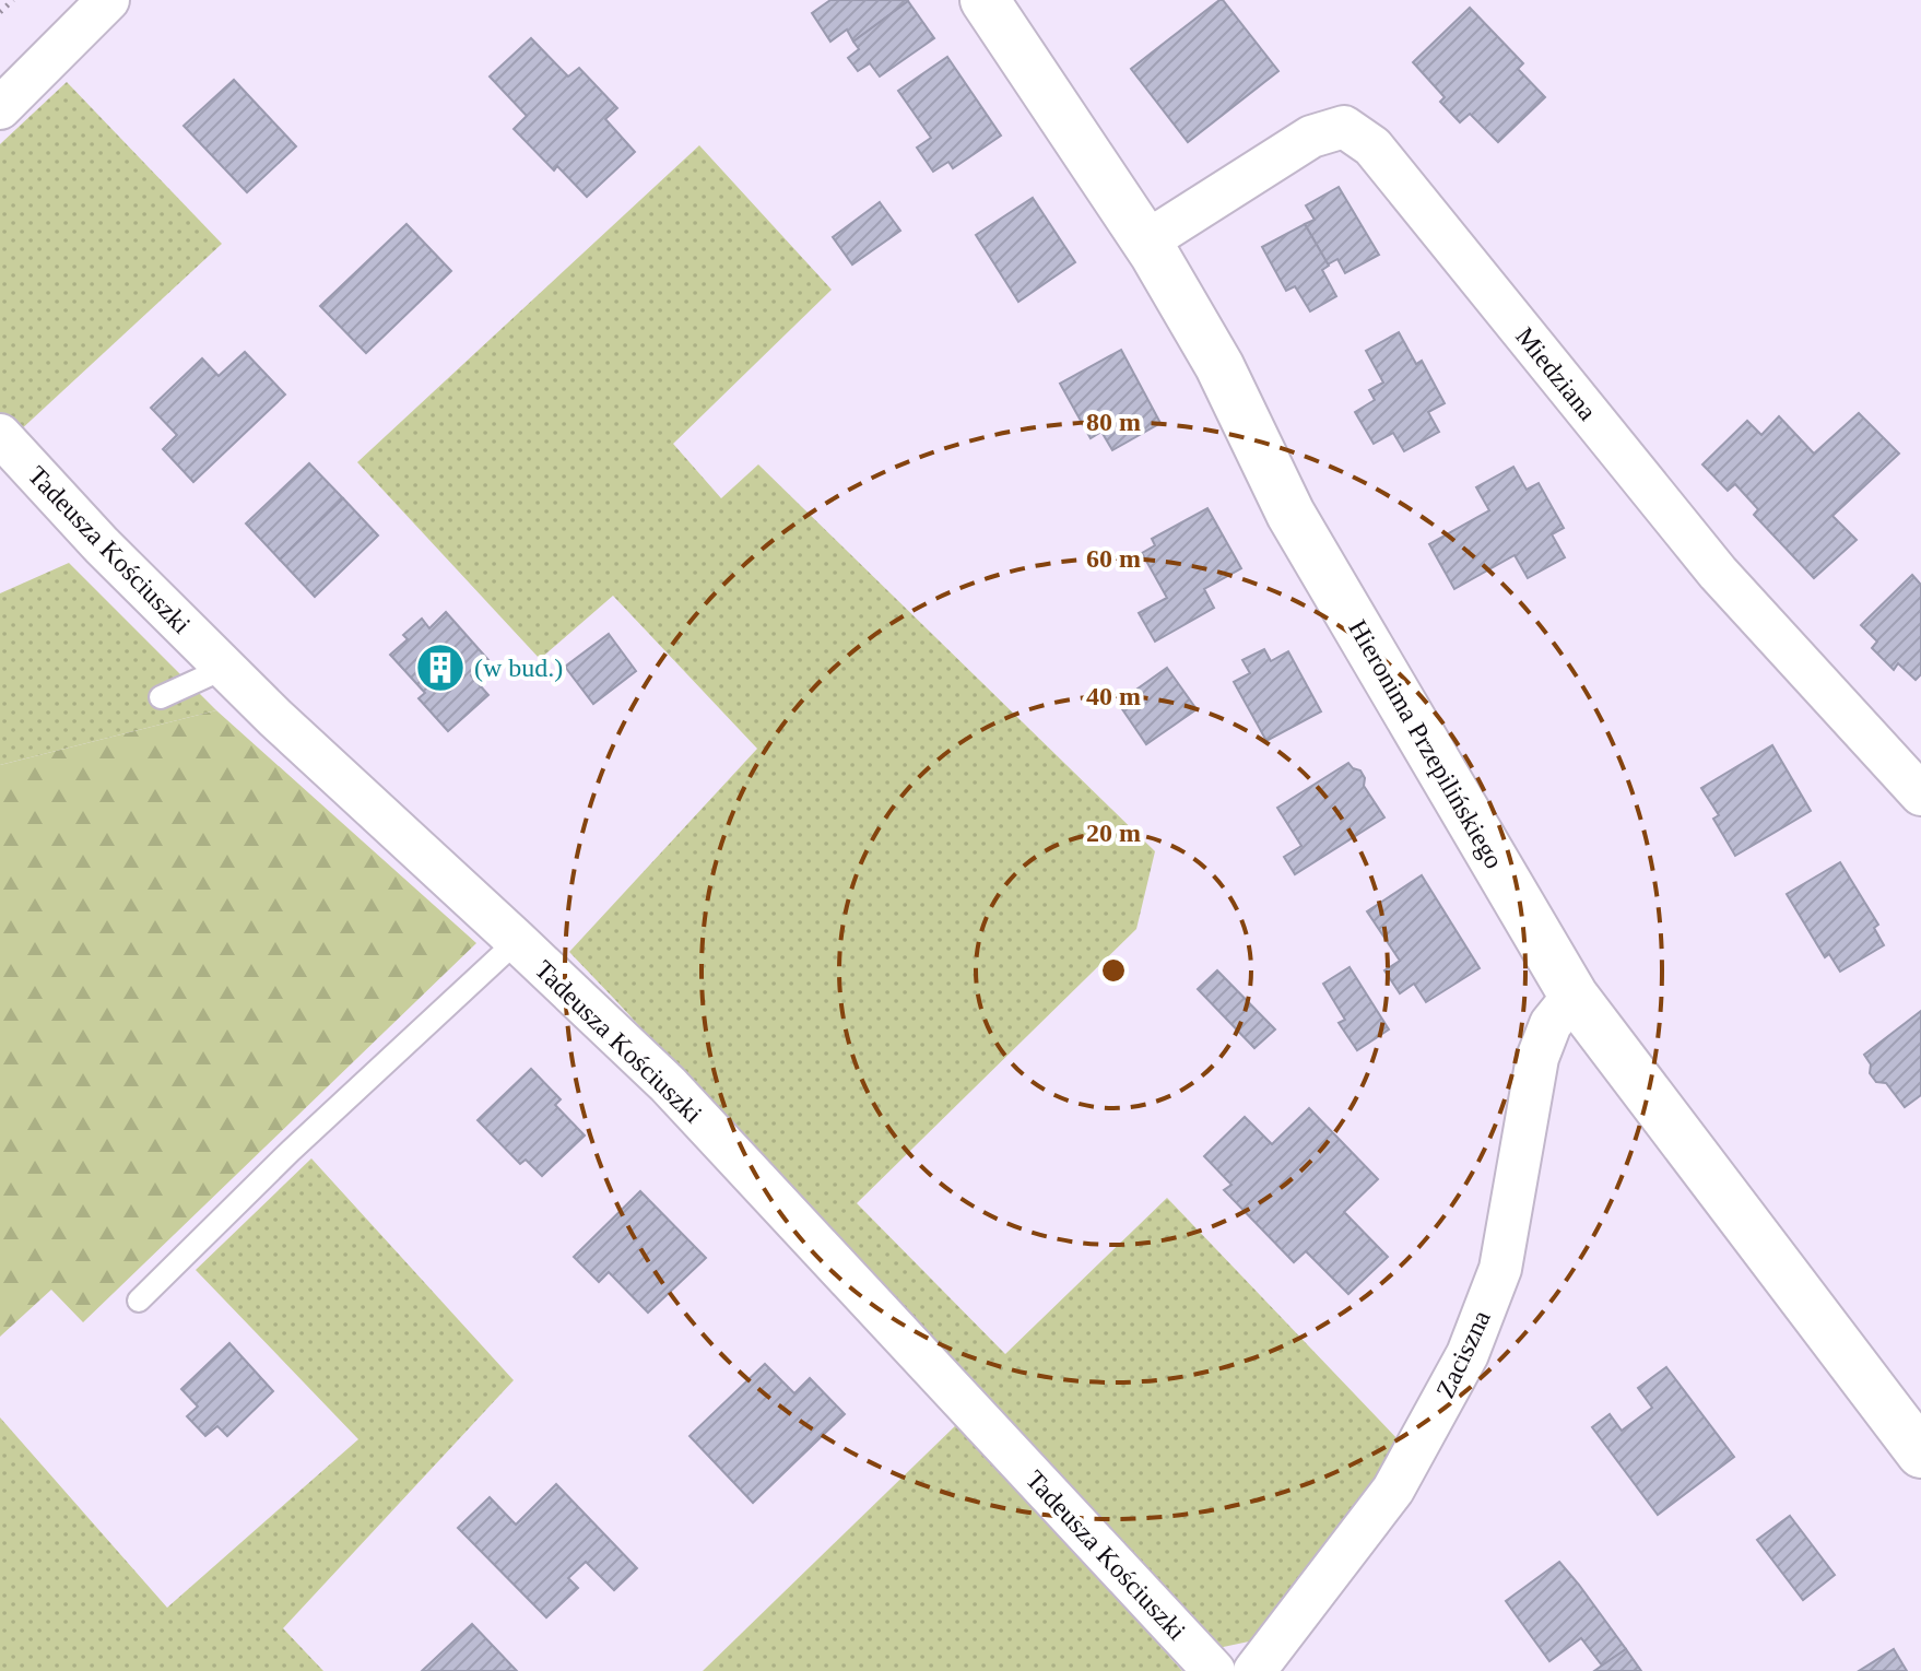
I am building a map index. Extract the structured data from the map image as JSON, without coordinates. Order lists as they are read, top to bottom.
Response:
{
  "streets": {
    "street": [
      "Miedziana",
      "Tadeusza Kościuszki",
      "Hieronima Przepilińskiego",
      "Zaciszna"
    ]
  },
  "crossings": [
    ["Miedziana", "Hieronima Przepilińskiego"],
    ["Hieronima Przepilińskiego", "Zaciszna"]
  ],
  "places": {
    "building": ["(w bud.)"]
  },
  "rings": [
    "80 m",
    "60 m",
    "40 m",
    "20 m"
  ]
}
